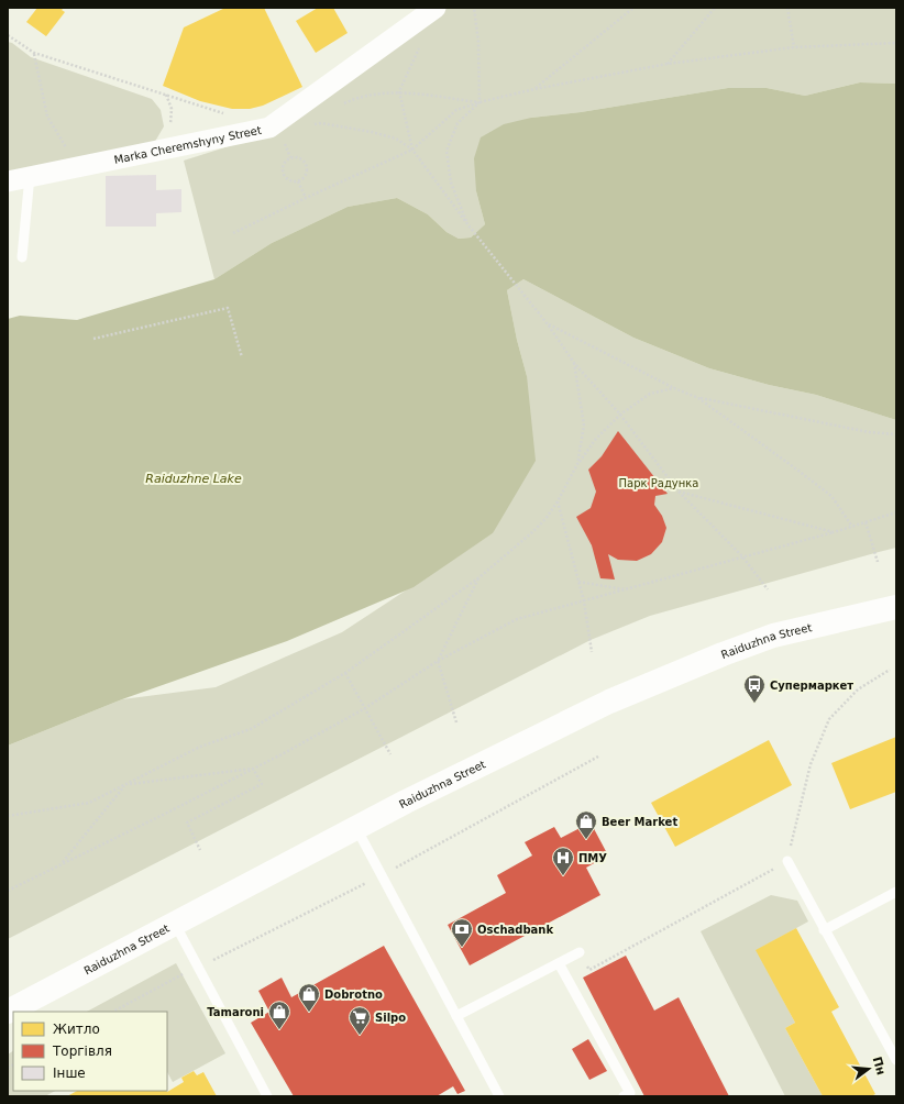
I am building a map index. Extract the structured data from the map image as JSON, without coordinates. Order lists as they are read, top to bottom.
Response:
{
  "streets": {
    "street": ["Marka Cheremshyny Street", "Raiduzhna Street"]
  },
  "water": ["Raiduzhne Lake"],
  "parks": ["Парк Радунка"],
  "places": {
    "bus stop": ["Супермаркет"],
    "shop": ["Beer Market", "Dobrotno", "Tamaroni"],
    "hospital": ["ПМУ"],
    "bank": ["Oschadbank"],
    "supermarket": ["Silpo"]
  },
  "legend": ["Житло", "Торгівля", "Інше"],
  "north": "right"
}
